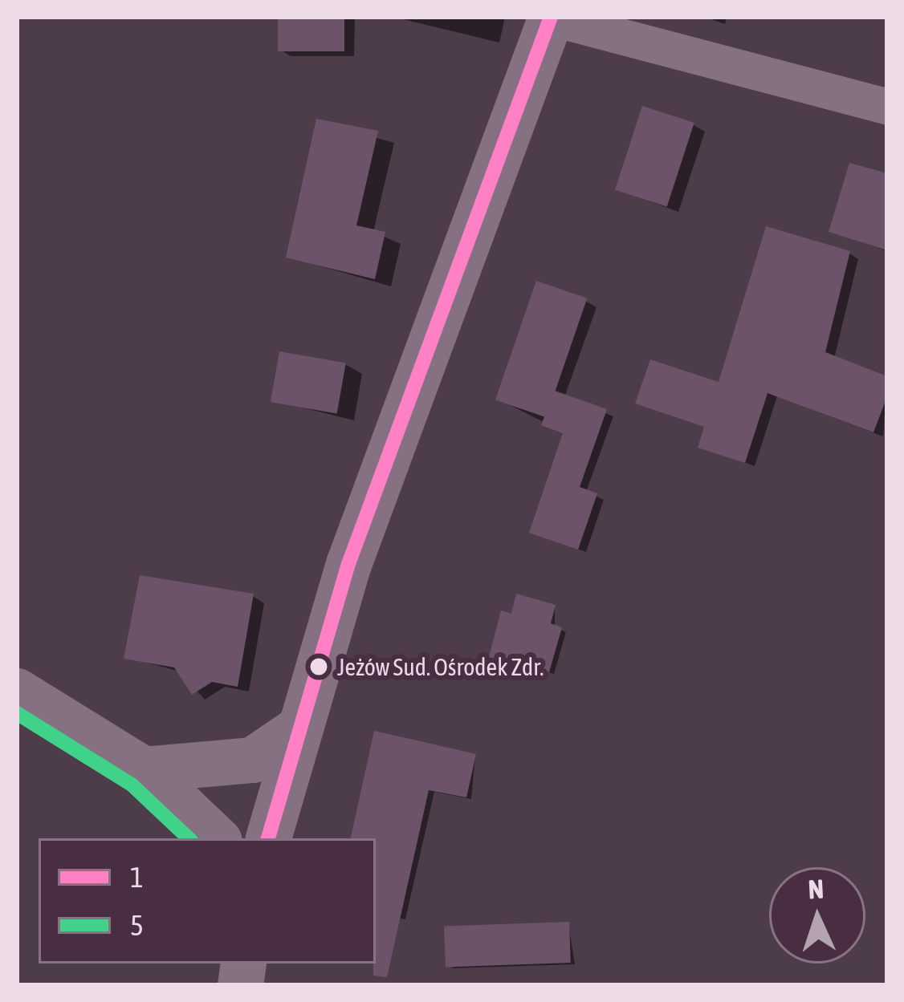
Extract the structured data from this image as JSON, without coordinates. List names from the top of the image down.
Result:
{
  "places": ["Jeżów Sud. Ośrodek Zdr."],
  "lines": ["transit line 1", "transit line 5"],
  "legend": ["1", "5"],
  "north": "top"
}
